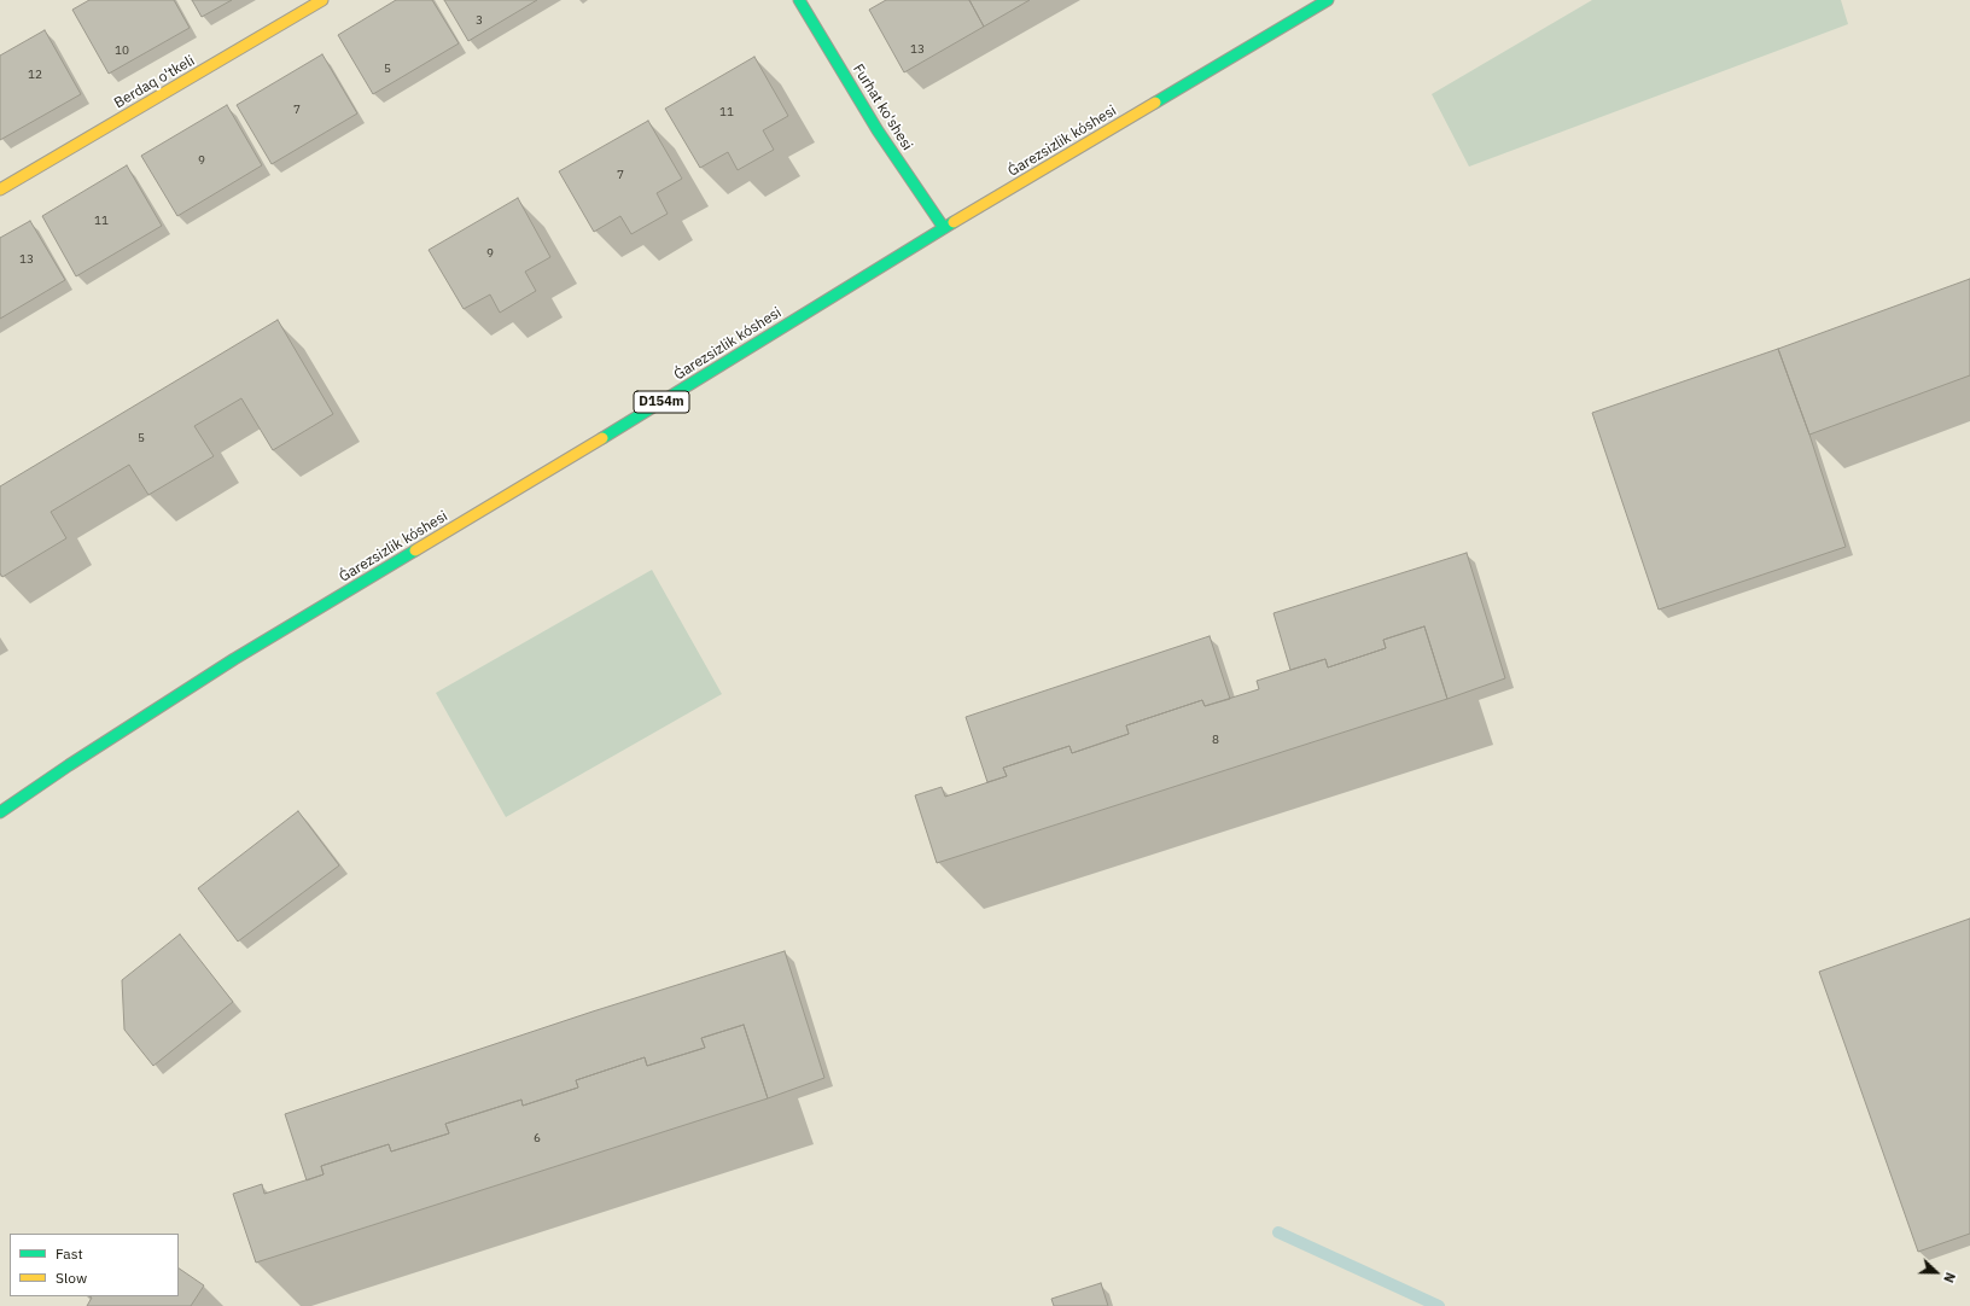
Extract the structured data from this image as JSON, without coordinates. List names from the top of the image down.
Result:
{
  "streets": {
    "main road": [
      "Berdaq o'tkeli",
      "Furhat ko'shesi",
      "Ǵarezsizlik kóshesi",
      "D154m"
    ]
  },
  "crossings": [
    ["Furhat ko'shesi", "Ǵarezsizlik kóshesi"]
  ],
  "house_numbers": [
    "3",
    "13",
    "10",
    "5",
    "12",
    "7",
    "11",
    "9",
    "7",
    "11",
    "9",
    "13",
    "5",
    "8",
    "6"
  ],
  "legend": ["Fast", "Slow"],
  "north": "right"
}
